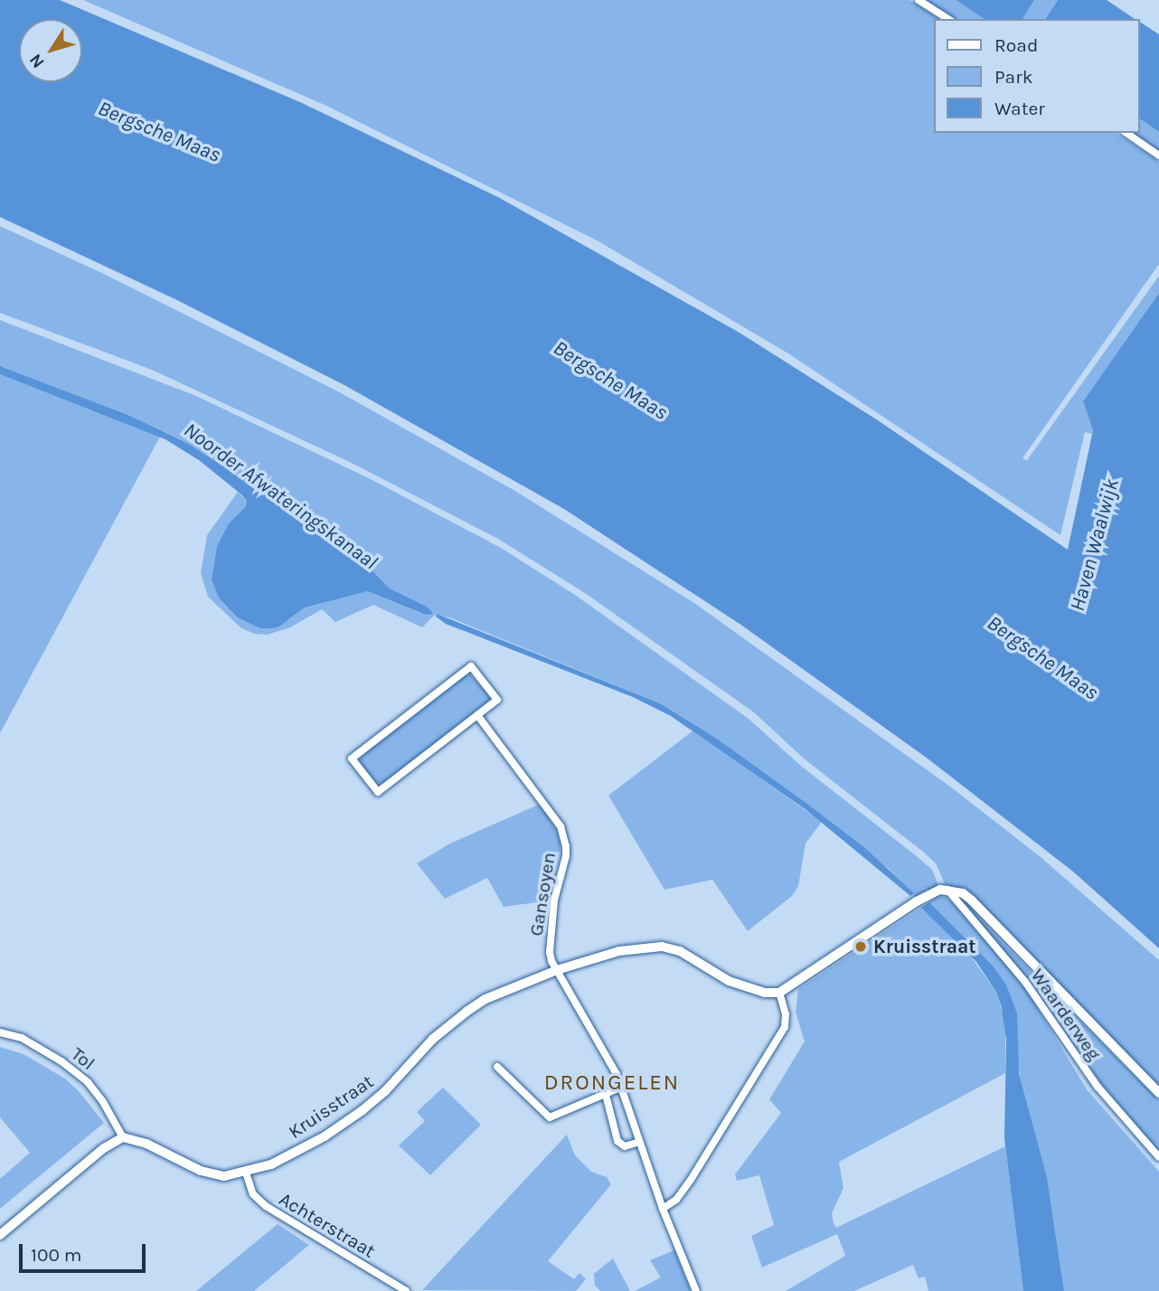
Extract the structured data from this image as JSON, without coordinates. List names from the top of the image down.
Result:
{
  "streets": {
    "street": [
      "Gansoyen",
      "Waarderweg",
      "Tol",
      "Kruisstraat",
      "Achterstraat"
    ]
  },
  "crossings": [
    ["Gansoyen", "Kruisstraat"],
    ["Tol", "Kruisstraat"],
    ["Kruisstraat", "Achterstraat"]
  ],
  "districts": ["DRONGELEN"],
  "water": ["Bergsche Maas", "Noorder Afwateringskanaal", "Haven Waalwijk"],
  "places": ["Kruisstraat"],
  "legend": ["Road", "Park", "Water"],
  "scale_bar": "100 m",
  "north": "bottom left"
}
